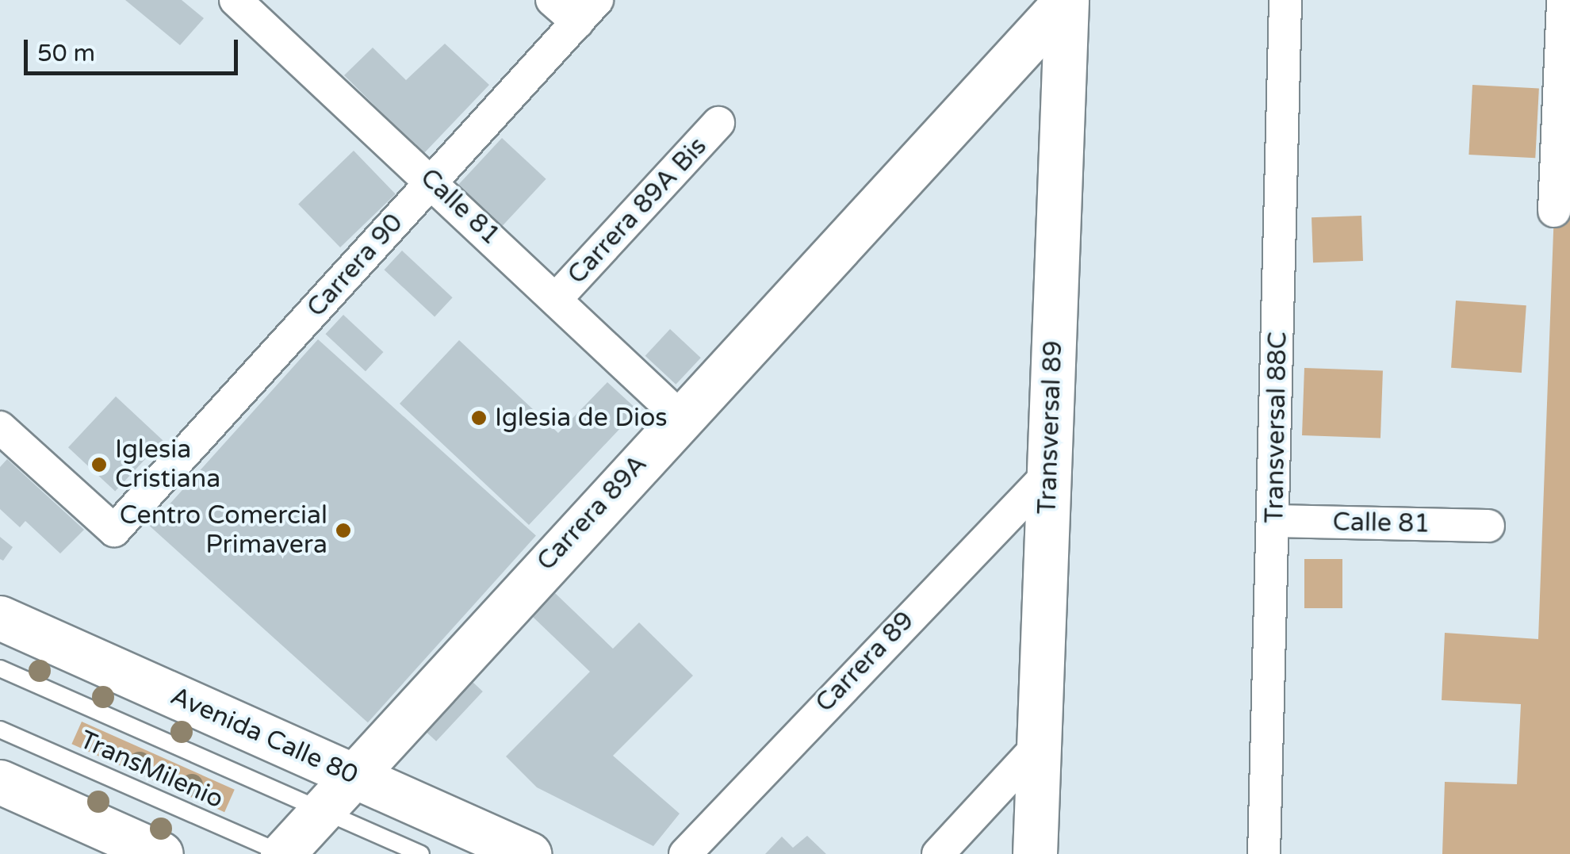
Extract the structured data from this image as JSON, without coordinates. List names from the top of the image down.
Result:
{
  "streets": {
    "main road": ["Transversal 89", "Carrera 89A", "Avenida Calle 80"],
    "street": [
      "Calle 81",
      "Carrera 89A Bis",
      "Carrera 90",
      "Transversal 88C",
      "Carrera 89"
    ],
    "lane": ["TransMilenio"]
  },
  "crossings": [
    ["Calle 81", "Carrera 89A Bis"],
    ["Calle 81", "Carrera 90"],
    ["Calle 81", "Transversal 88C"],
    ["Calle 81", "Carrera 89A"],
    ["Transversal 89", "Carrera 89A"],
    ["Transversal 89", "Carrera 89"],
    ["Carrera 89A", "Avenida Calle 80"],
    ["Carrera 89A", "TransMilenio"]
  ],
  "places": ["Iglesia de Dios", "Iglesia Cristiana", "Centro Comercial Primavera"],
  "scale_bar": "50 m"
}
